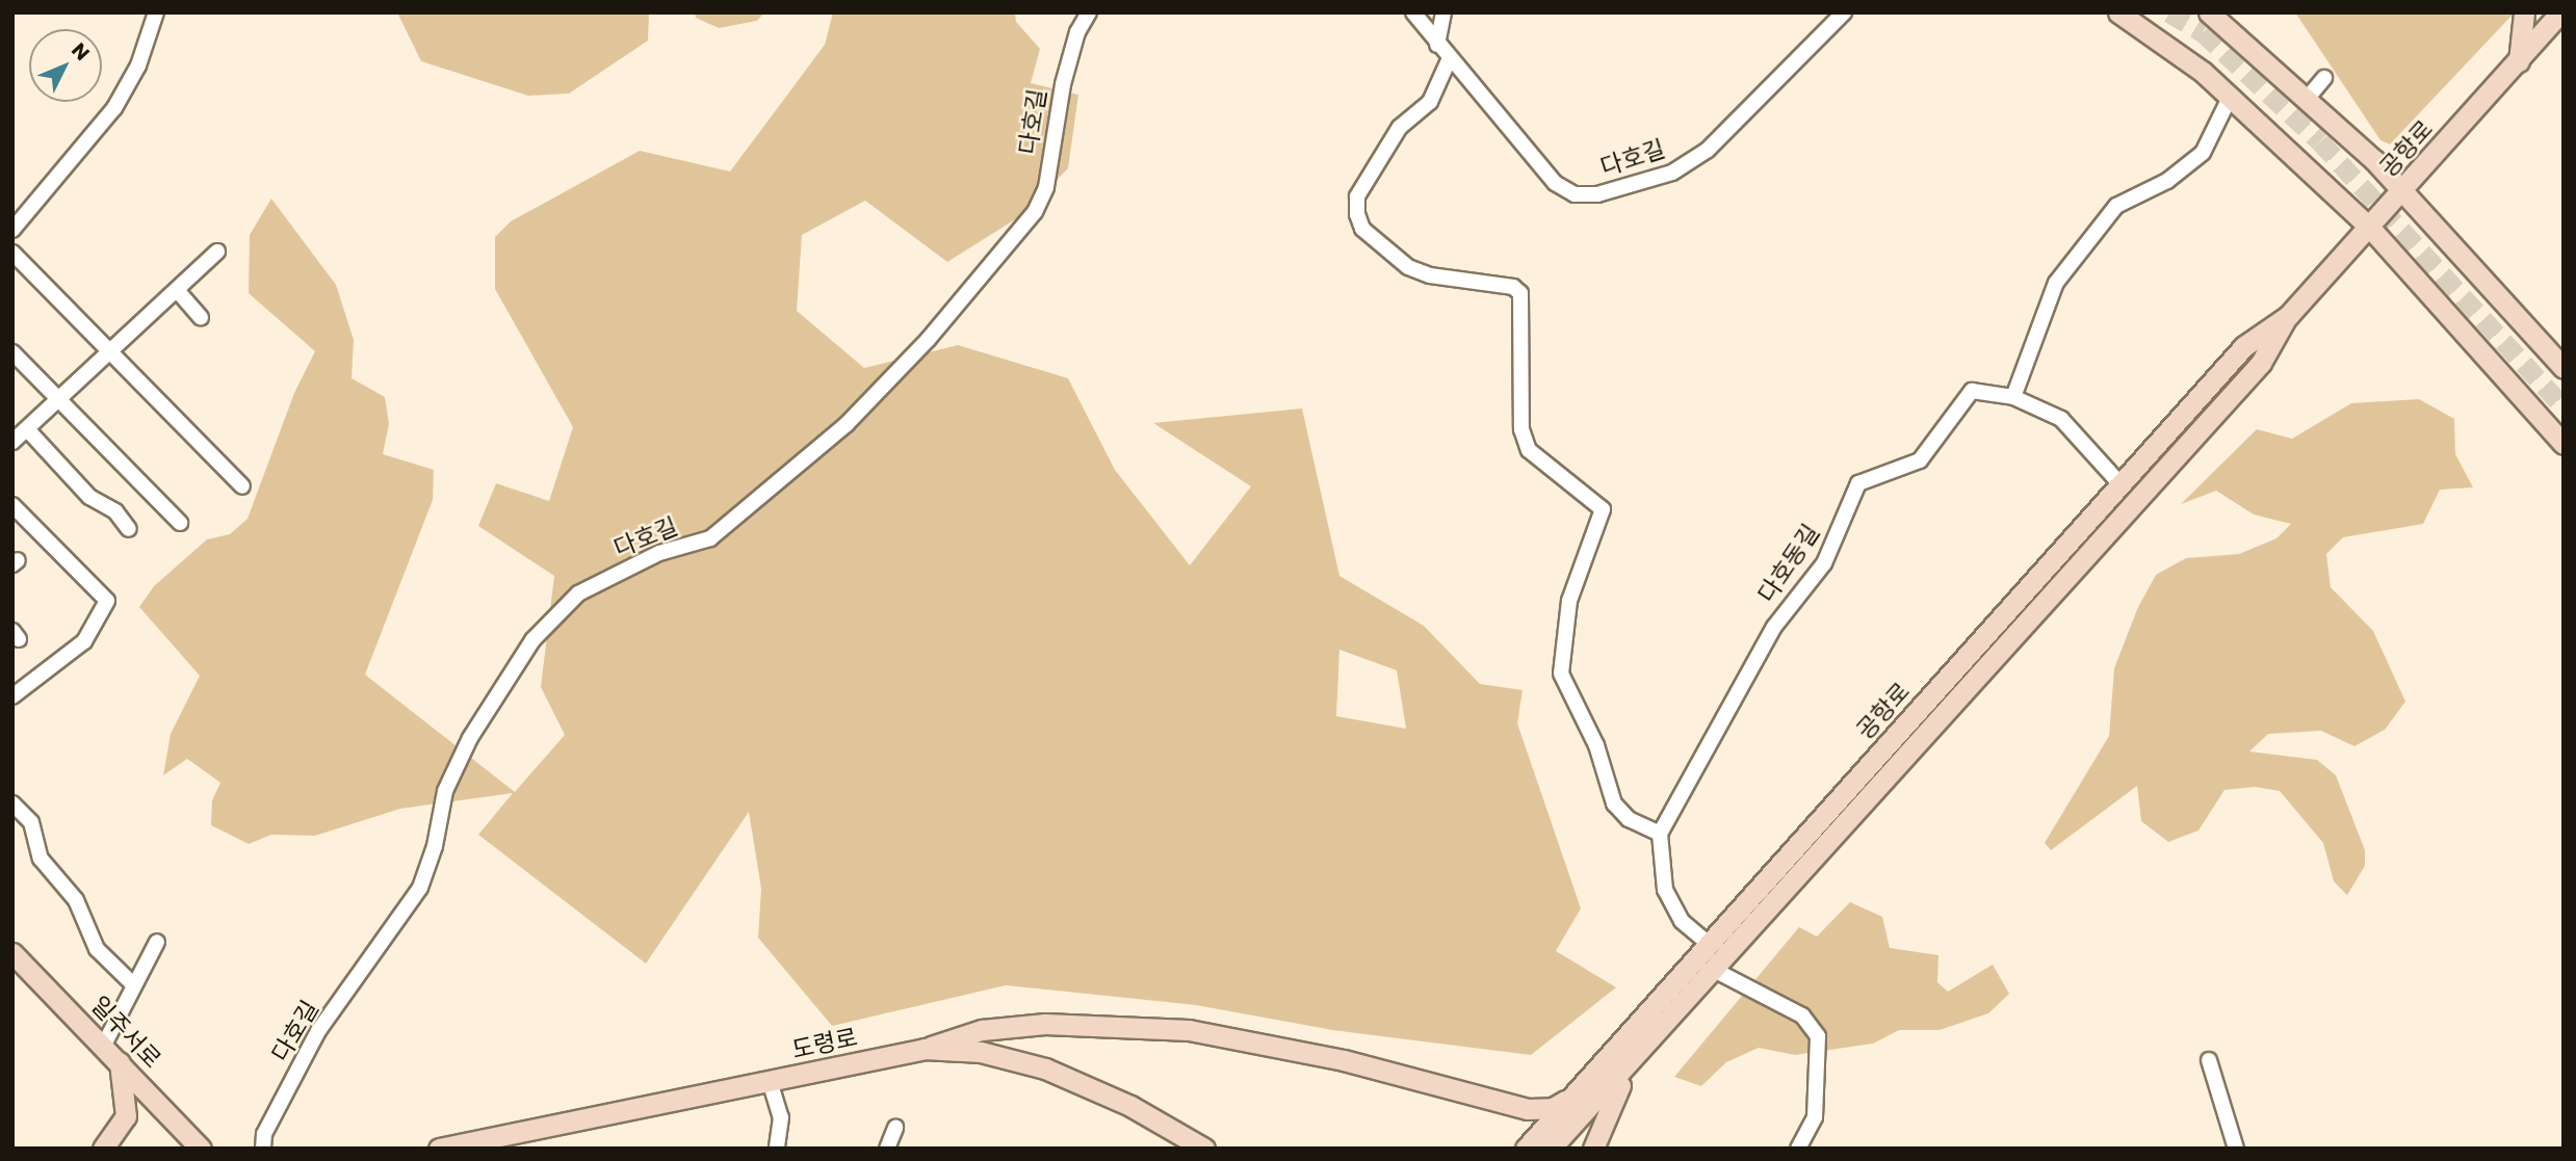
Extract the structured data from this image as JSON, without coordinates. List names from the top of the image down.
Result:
{
  "streets": {
    "street": [
      "다호길",
      "공항로",
      "다호동길",
      "일주서로",
      "도령로"
    ]
  },
  "north": "top right"
}
